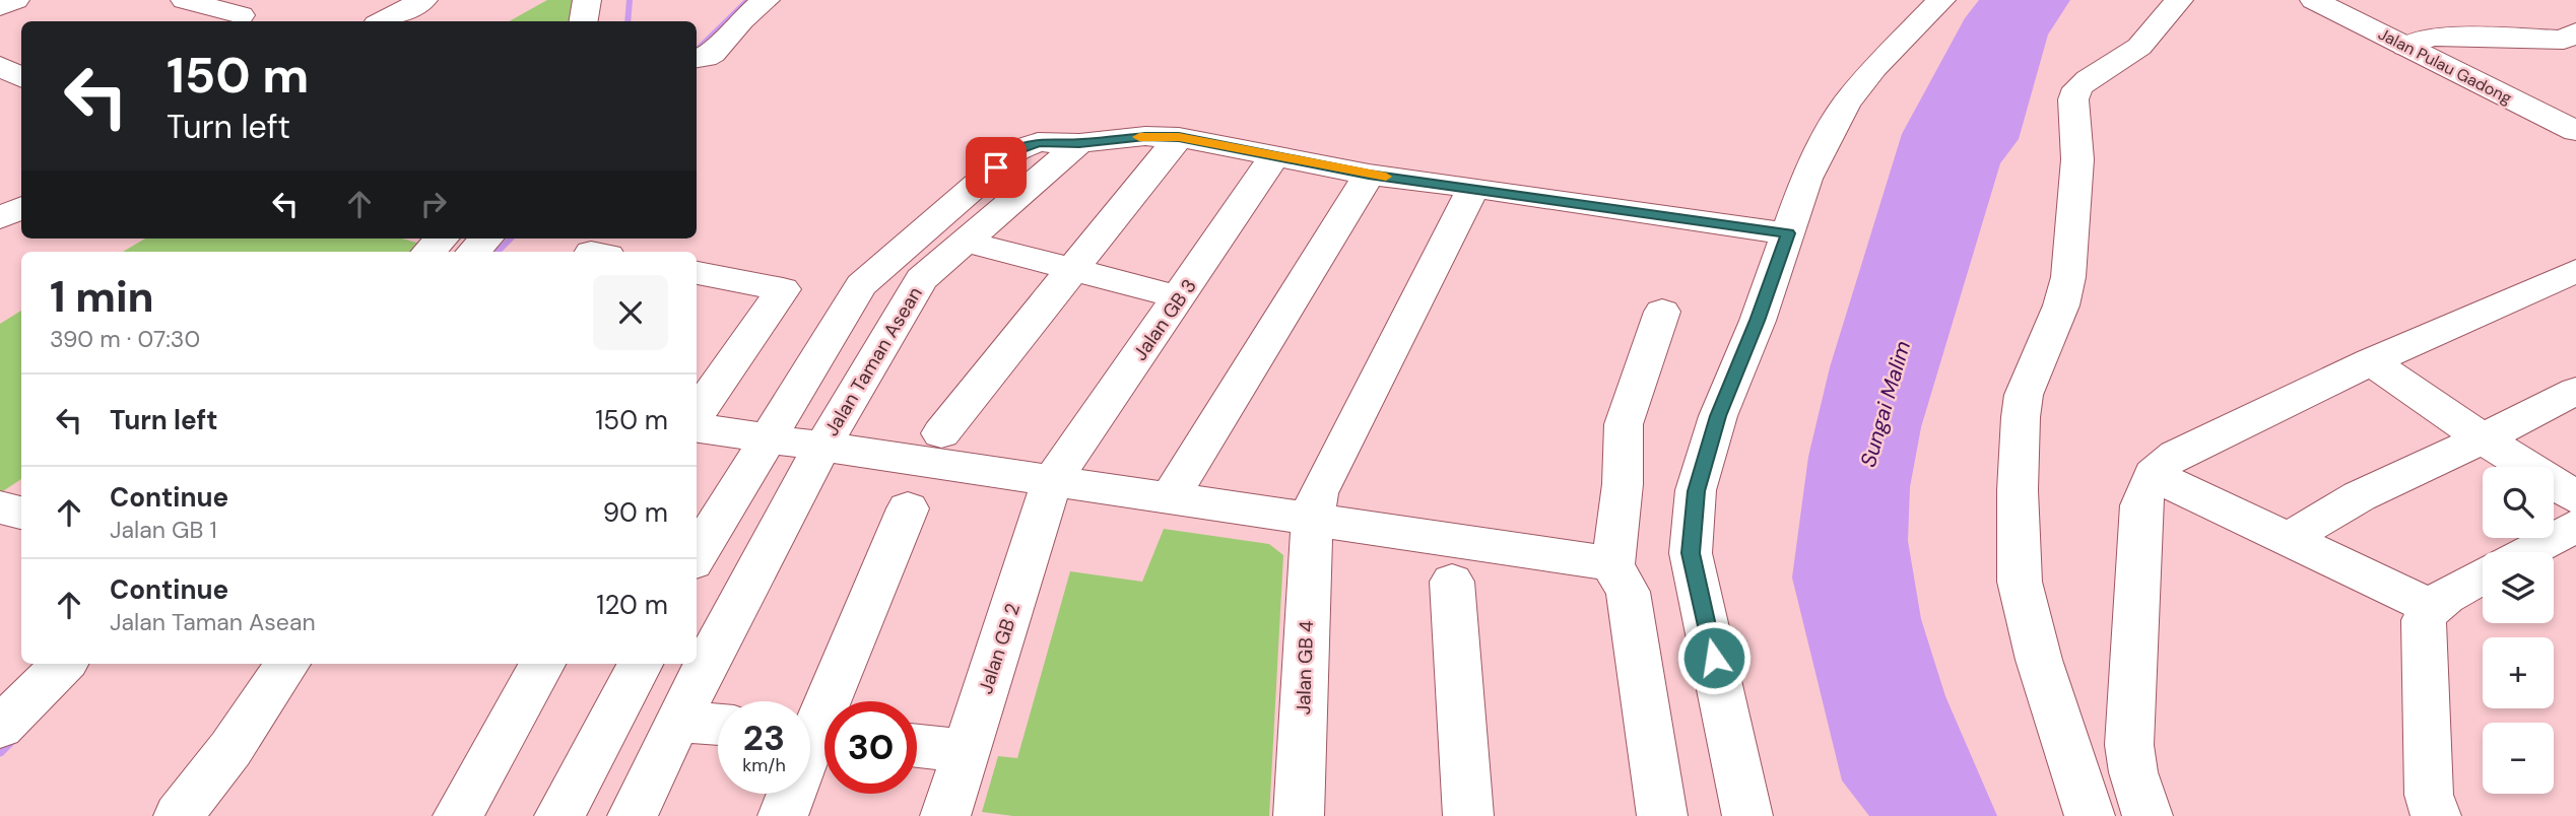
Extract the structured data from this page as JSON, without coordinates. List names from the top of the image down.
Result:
{
  "streets": {
    "street": [
      "Jalan Pulau Gadong",
      "Jalan GB 3",
      "Jalan Taman Asean",
      "Jalan GB 2",
      "Jalan GB 4"
    ]
  },
  "crossings": [
    ["Jalan GB 3", "Jalan GB 2"]
  ],
  "water": ["Sungai Malim"],
  "page": {
    "turn": ["150 m", "Turn left"],
    "heading": ["1 min", "390 m · 07:30"],
    "list": [
      {
        "name": "Turn left",
        "value": "150 m"
      },
      {
        "name": "Continue",
        "note": "Jalan GB 1",
        "value": "90 m"
      },
      {
        "name": "Continue",
        "note": "Jalan Taman Asean",
        "value": "120 m"
      }
    ],
    "map_buttons": ["+", "−"],
    "speed": "23 km/h",
    "limit": "30"
  }
}
